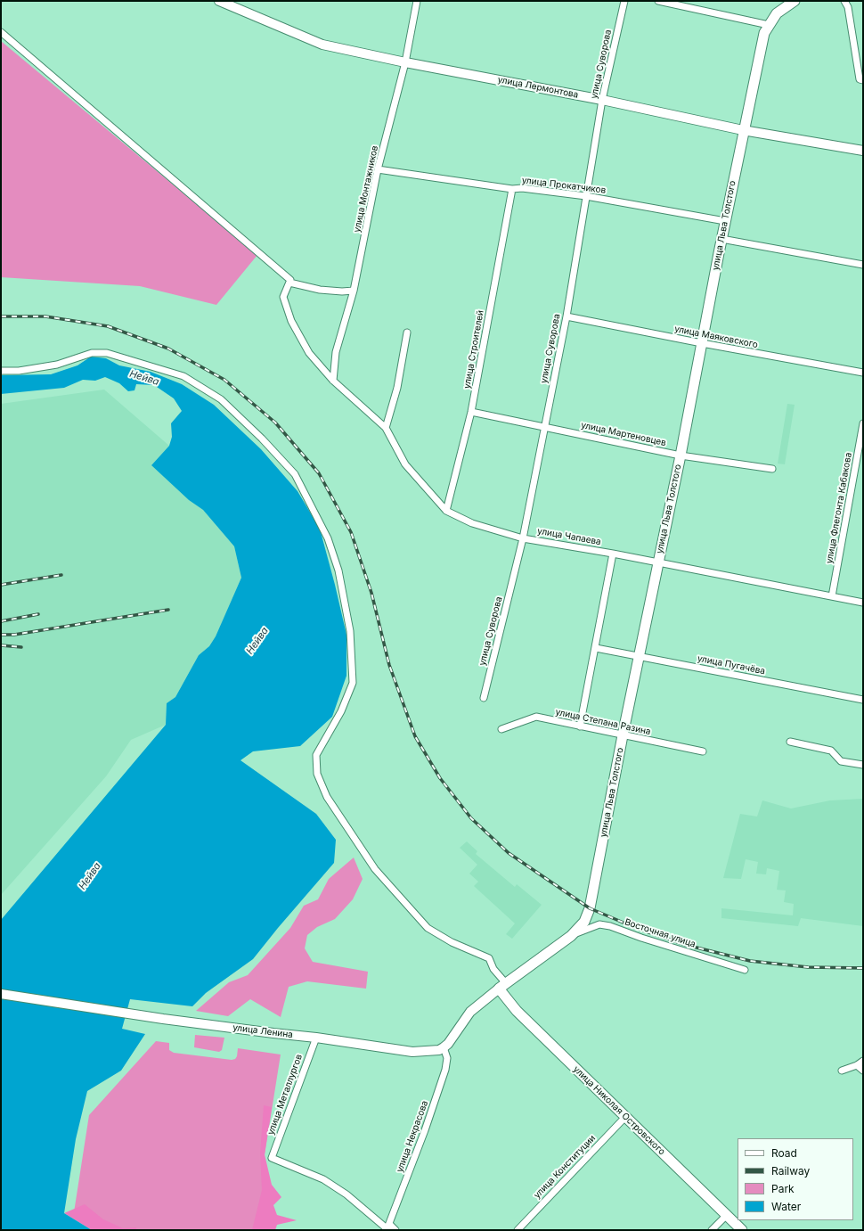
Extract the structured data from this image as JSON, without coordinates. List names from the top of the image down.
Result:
{
  "streets": {
    "main road": ["улица Льва Толстого", "улица Николая Островского"],
    "street": [
      "улица Суворова",
      "улица Лермонтова",
      "улица Прокатчиков",
      "улица Монтажников",
      "улица Маяковского",
      "улица Строителей",
      "улица Мартеновцев",
      "улица Флегонта Кабакова",
      "улица Чапаева",
      "улица Пугачёва",
      "улица Степана Разина",
      "Восточная улица",
      "улица Ленина",
      "улица Металлургов",
      "улица Некрасова",
      "улица Конституции"
    ]
  },
  "crossings": [
    ["улица Суворова", "улица Лермонтова"],
    ["улица Суворова", "улица Прокатчиков"],
    ["улица Суворова", "улица Маяковского"],
    ["улица Суворова", "улица Мартеновцев"],
    ["улица Суворова", "улица Чапаева"],
    ["улица Лермонтова", "улица Монтажников"],
    ["улица Лермонтова", "улица Льва Толстого"],
    ["улица Прокатчиков", "улица Монтажников"],
    ["улица Прокатчиков", "улица Льва Толстого"],
    ["улица Прокатчиков", "улица Строителей"],
    ["улица Монтажников", "улица Чапаева"],
    ["улица Льва Толстого", "улица Маяковского"],
    ["улица Льва Толстого", "улица Мартеновцев"],
    ["улица Льва Толстого", "улица Чапаева"],
    ["улица Льва Толстого", "улица Пугачёва"],
    ["улица Льва Толстого", "улица Степана Разина"],
    ["улица Льва Толстого", "Восточная улица"],
    ["улица Льва Толстого", "улица Николая Островского"],
    ["улица Строителей", "улица Мартеновцев"],
    ["улица Строителей", "улица Чапаева"],
    ["улица Флегонта Кабакова", "улица Чапаева"],
    ["улица Ленина", "улица Металлургов"],
    ["улица Ленина", "улица Некрасова"],
    ["улица Металлургов", "улица Некрасова"],
    ["улица Николая Островского", "улица Конституции"]
  ],
  "water": ["Нейва"],
  "legend": [
    "Road",
    "Railway",
    "Park",
    "Water"
  ]
}
